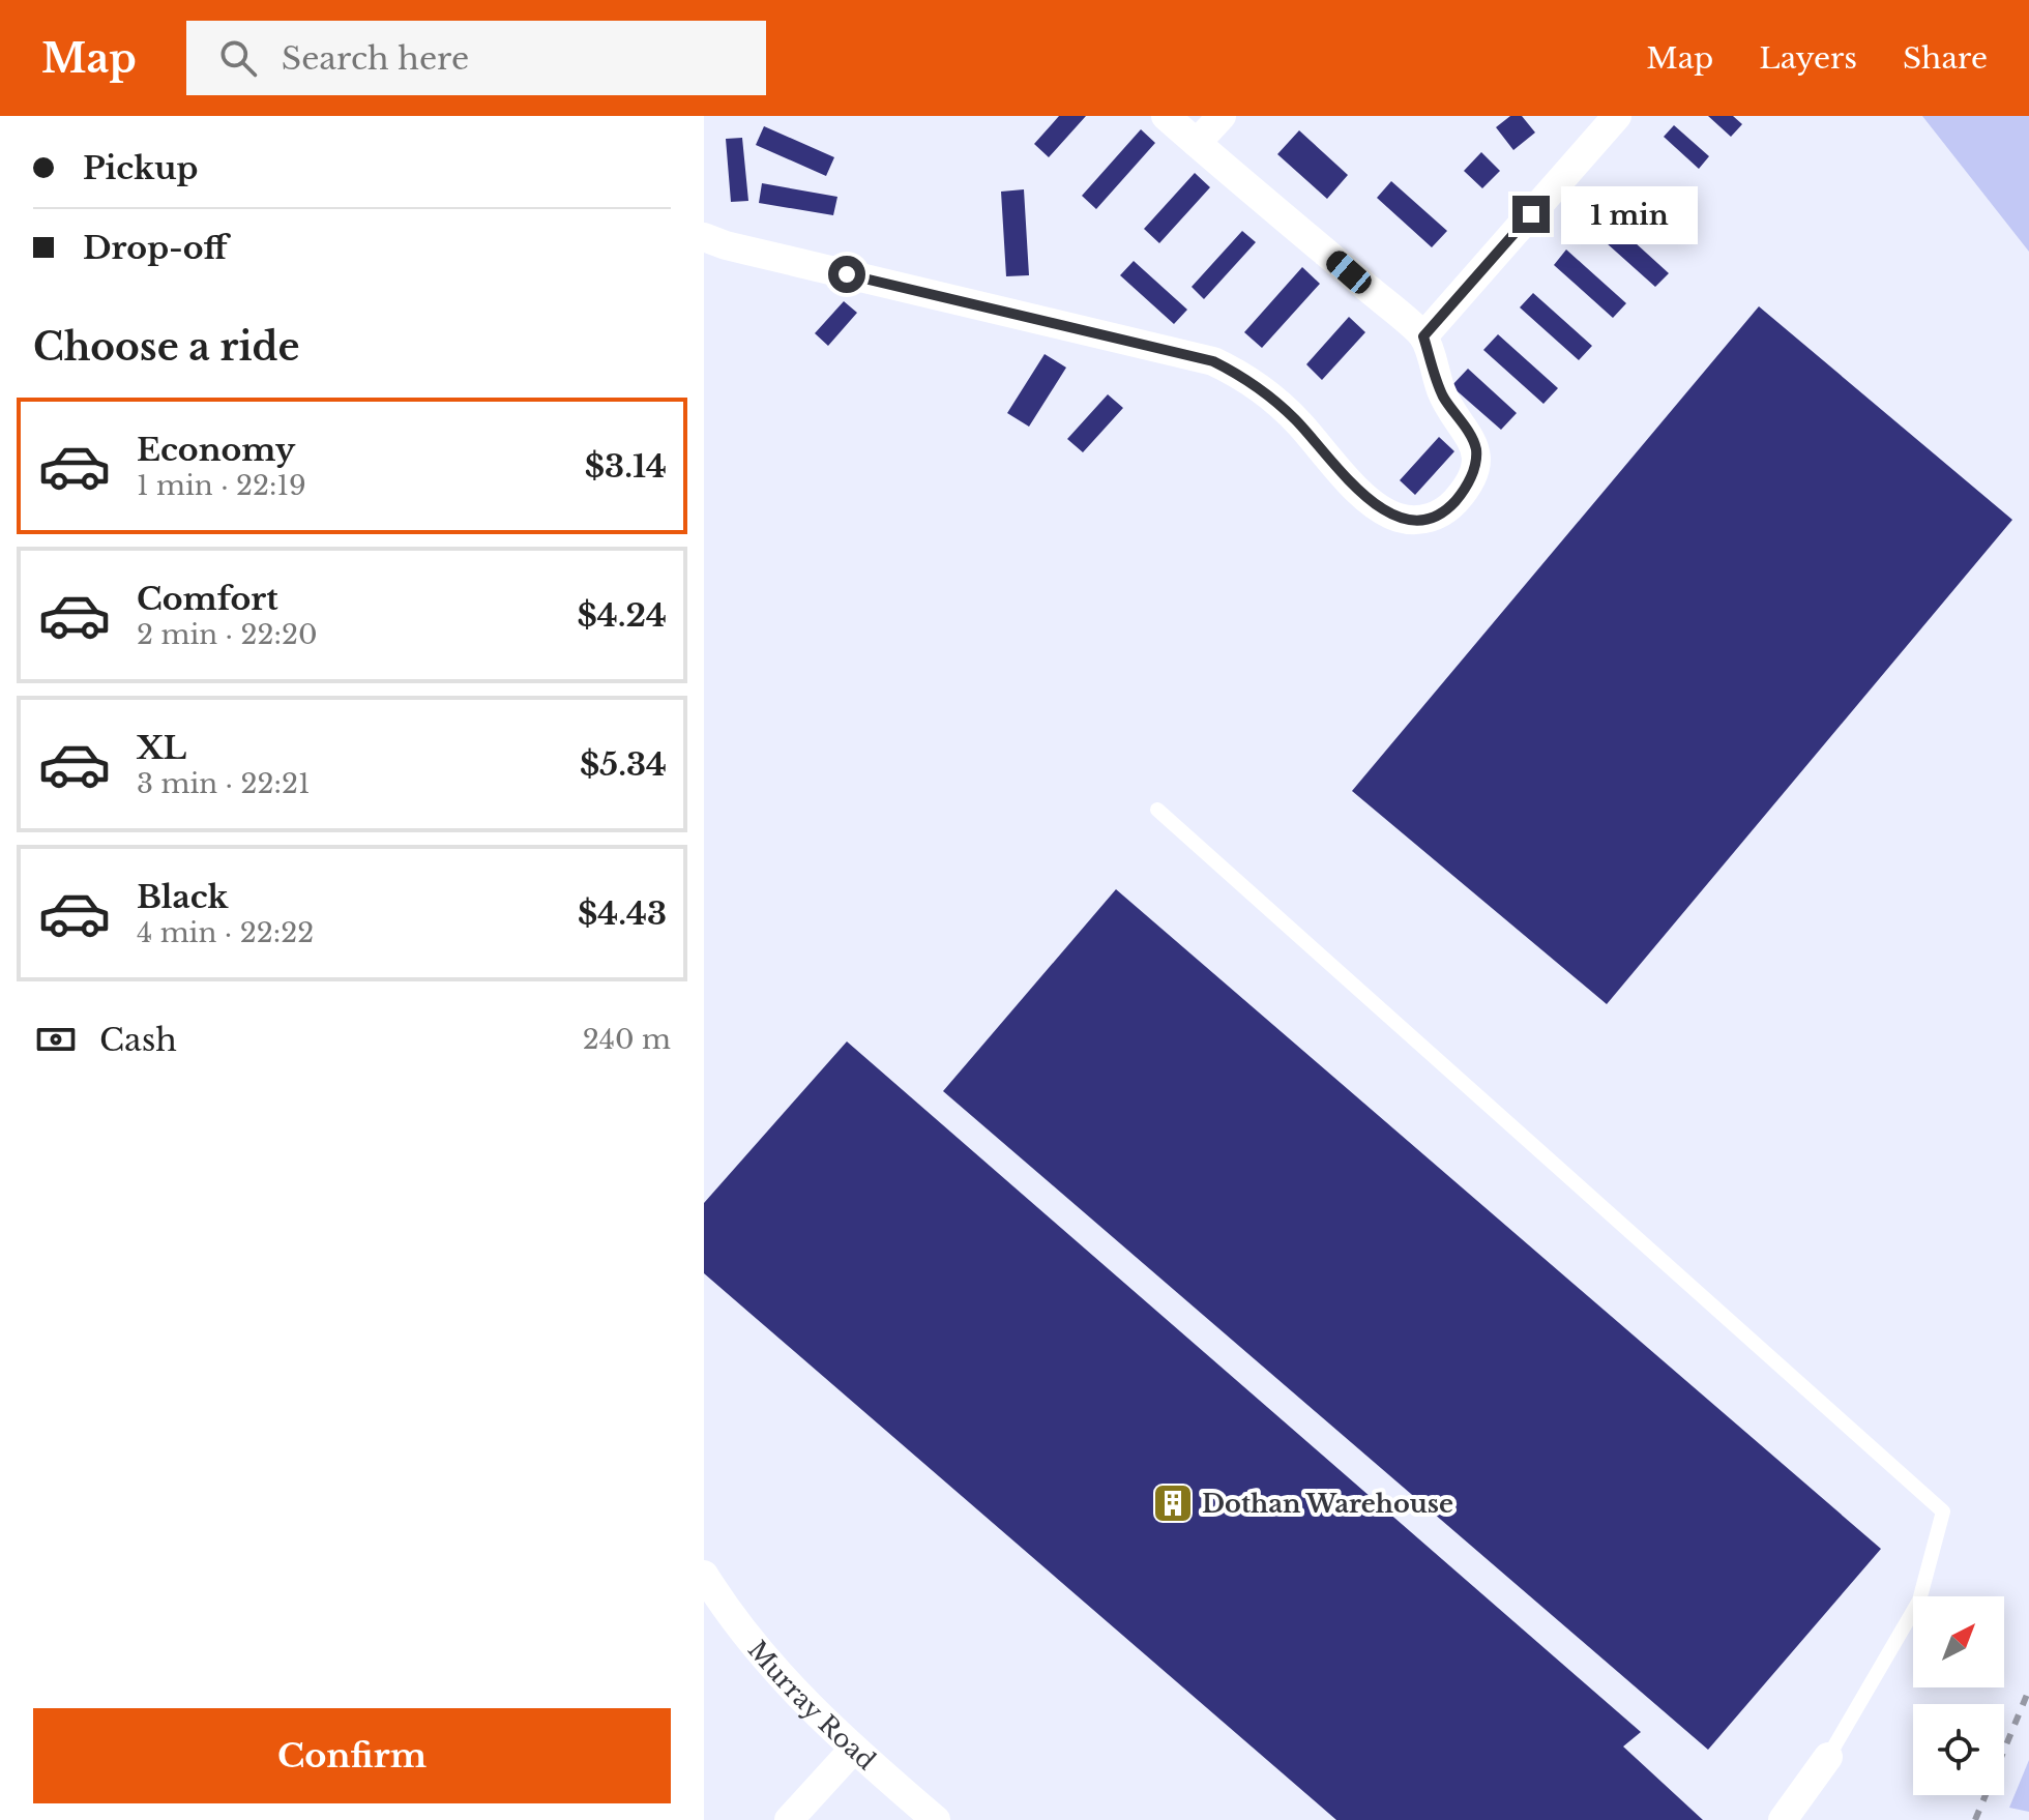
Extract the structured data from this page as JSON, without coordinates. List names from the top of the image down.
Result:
{
  "streets": {
    "street": ["Murray Road"]
  },
  "places": {
    "building": ["Dothan Warehouse"]
  },
  "north": "top right",
  "page": {
    "header": "Map",
    "search": "Search here",
    "nav": ["Map", "Layers", "Share"],
    "banner": ["Pickup", "Drop-off"],
    "bubble": "1 min",
    "heading": "Choose a ride",
    "list": [
      {
        "name": "Economy",
        "note": "1 min · 22:19",
        "value": "$3.14"
      },
      {
        "name": "Comfort",
        "note": "2 min · 22:20",
        "value": "$4.24"
      },
      {
        "name": "XL",
        "note": "3 min · 22:21",
        "value": "$5.34"
      },
      {
        "name": "Black",
        "note": "4 min · 22:22",
        "value": "$4.43"
      }
    ],
    "pay": ["Cash", "240 m"],
    "buttons": "Confirm"
  }
}
